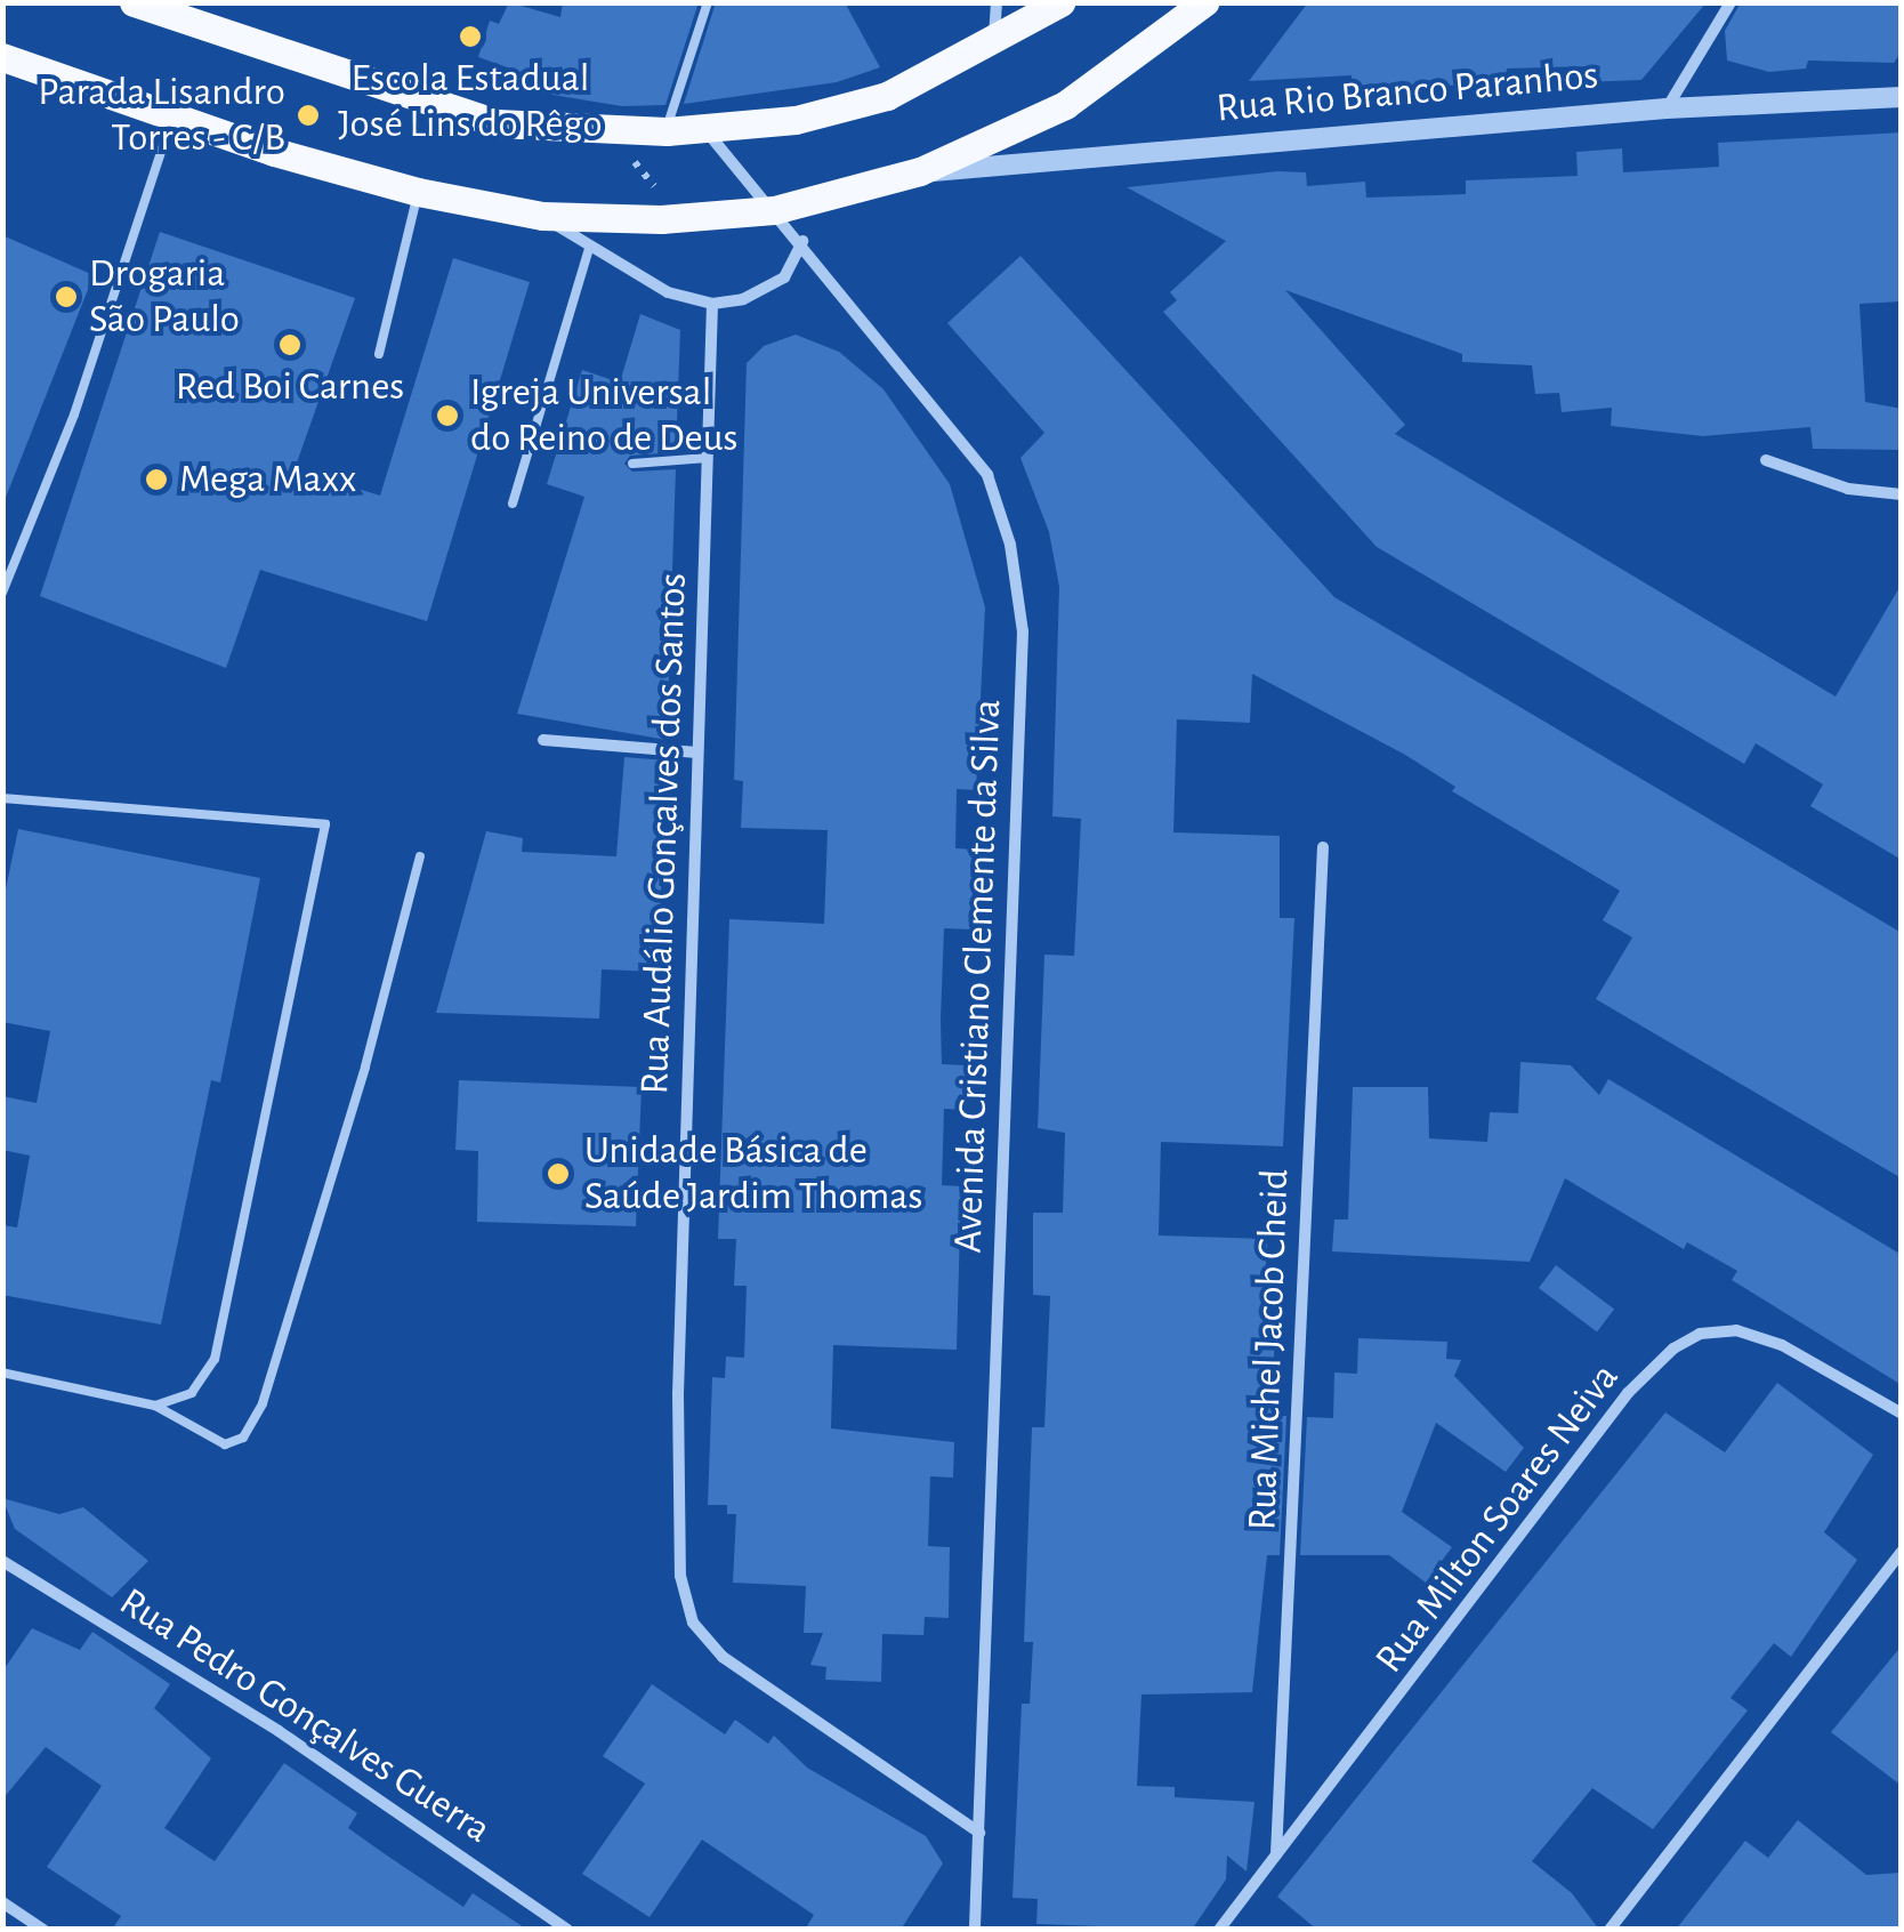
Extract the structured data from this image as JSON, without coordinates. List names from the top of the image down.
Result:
{
  "streets": {
    "street": [
      "Rua Rio Branco Paranhos",
      "Rua Audálio Gonçalves dos Santos",
      "Avenida Cristiano Clemente da Silva",
      "Rua Michel Jacob Cheid",
      "Rua Milton Soares Neiva",
      "Rua Pedro Gonçalves Guerra"
    ]
  },
  "crossings": [
    ["Rua Audálio Gonçalves dos Santos", "Avenida Cristiano Clemente da Silva"],
    ["Rua Michel Jacob Cheid", "Rua Milton Soares Neiva"]
  ],
  "places": [
    "Escola Estadual José Lins do Rêgo",
    "Parada Lisandro Torres - C/B",
    "Drogaria São Paulo",
    "Red Boi Carnes",
    "Igreja Universal do Reino de Deus",
    "Mega Maxx",
    "Unidade Básica de Saúde Jardim Thomas"
  ]
}
